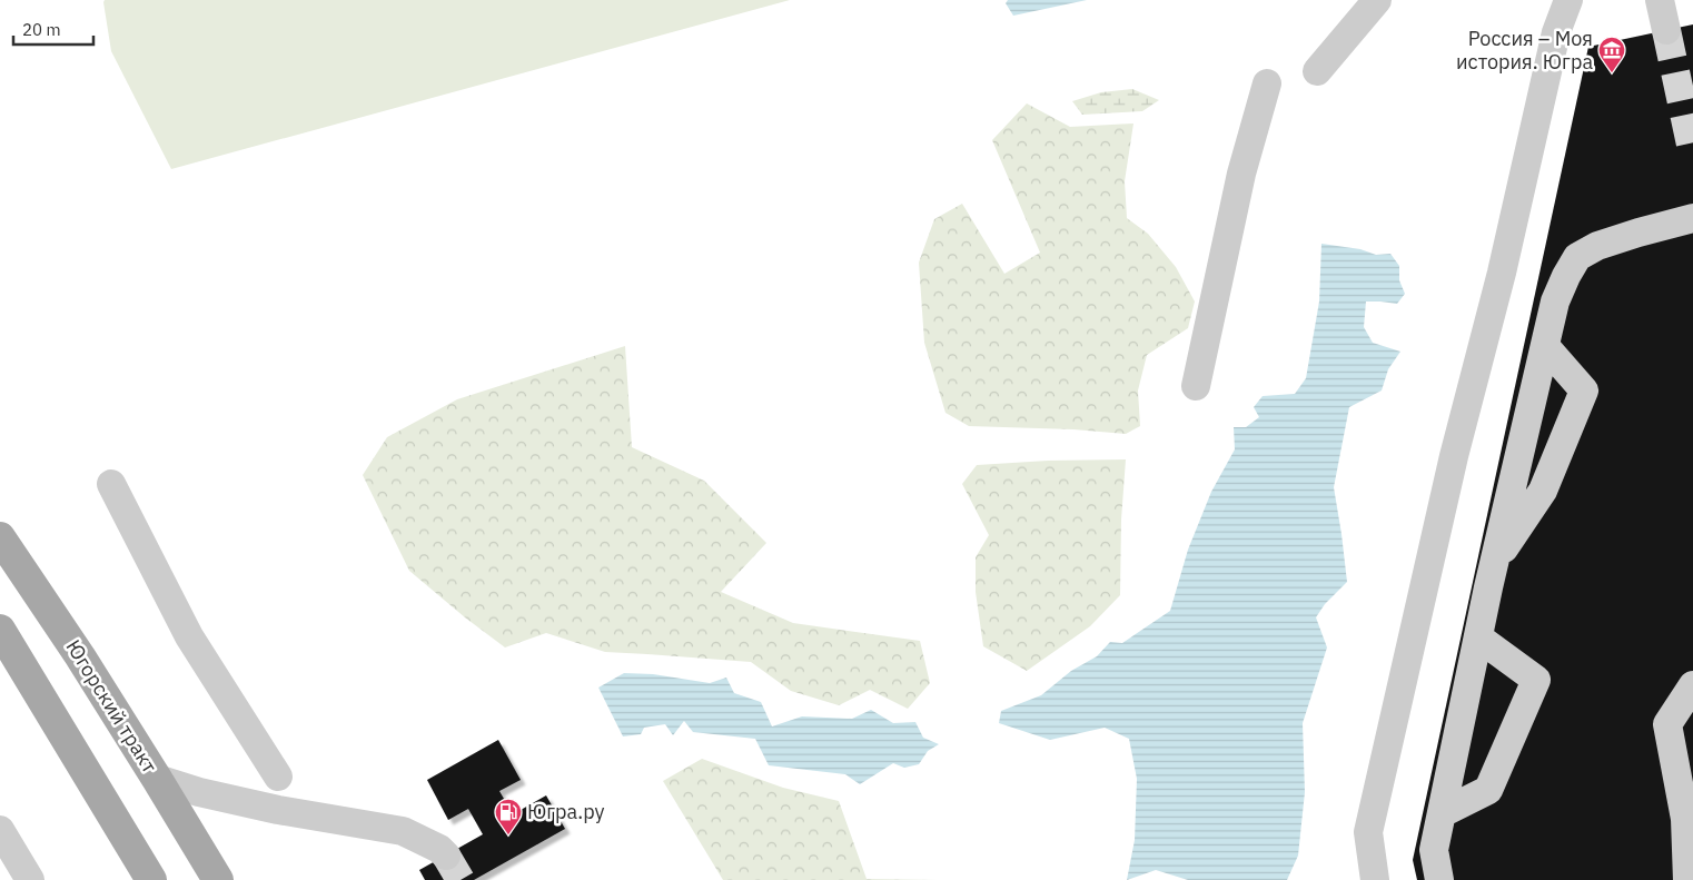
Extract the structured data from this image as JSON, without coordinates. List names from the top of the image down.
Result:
{
  "streets": {
    "main road": ["Югорский тракт"]
  },
  "places": {
    "museum": ["Россия – Моя история. Югра"],
    "fuel station": ["Югра.ру"]
  },
  "scale_bar": "20 m"
}
